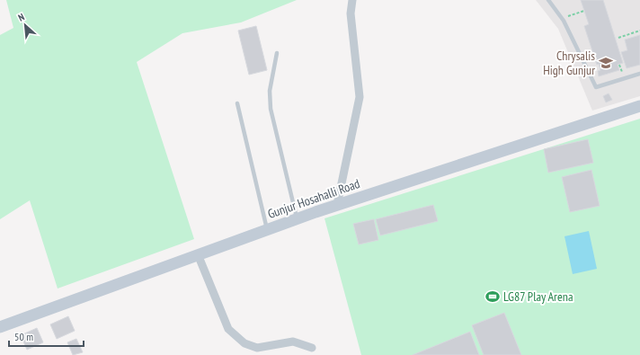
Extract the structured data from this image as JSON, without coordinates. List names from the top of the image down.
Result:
{
  "streets": {
    "street": ["Gunjur Hosahalli Road"]
  },
  "places": {
    "school or university": ["Chrysalis High Gunjur"],
    "sports": ["LG87 Play Arena"]
  },
  "scale_bar": "50 m",
  "north": "top left"
}
